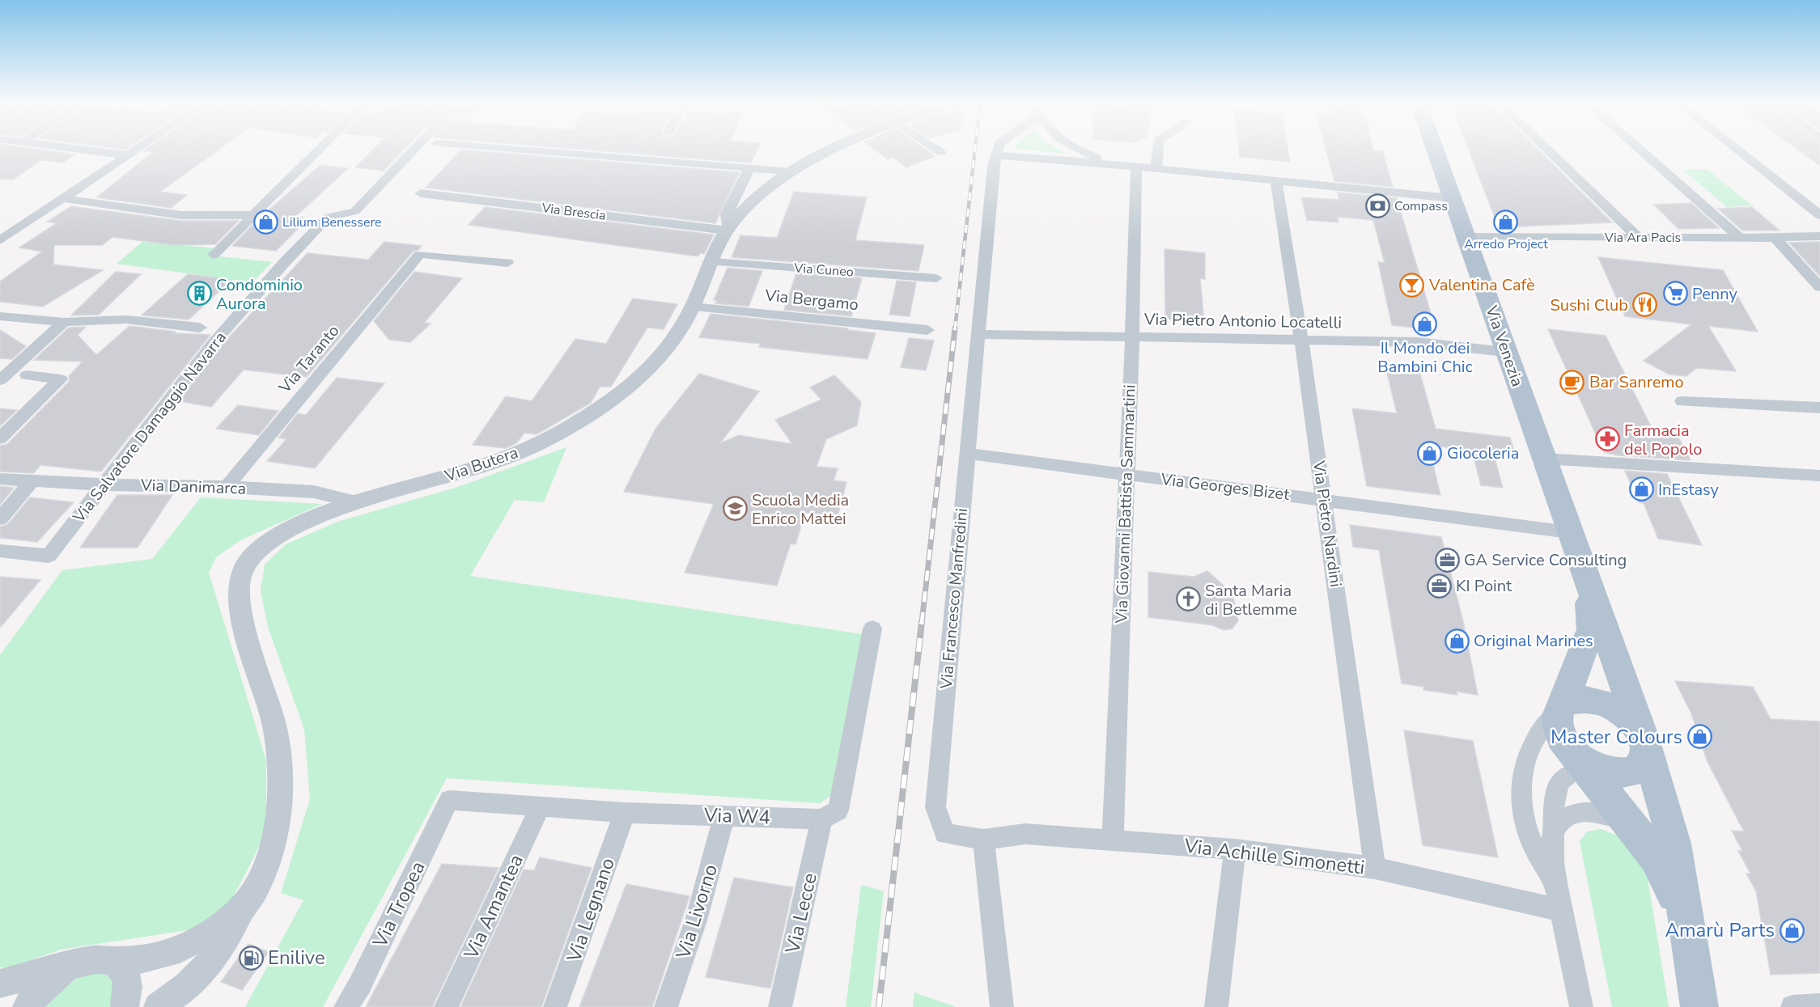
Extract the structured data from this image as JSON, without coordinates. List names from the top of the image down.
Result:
{
  "streets": {
    "main road": ["Via Venezia"],
    "street": [
      "Via Brescia",
      "Via Ara Pacis",
      "Via Cuneo",
      "Via Bergamo",
      "Via Pietro Antonio Locatelli",
      "Via Taranto",
      "Via Salvatore Damaggio Navarra",
      "Via Butera",
      "Via Danimarca",
      "Via Georges Bizet",
      "Via Giovanni Battista Sammartini",
      "Via Pietro Nardini",
      "Via Francesco Manfredini",
      "Via W4",
      "Via Achille Simonetti",
      "Via Tropea",
      "Via Amantea",
      "Via Legnano",
      "Via Livorno",
      "Via Lecce"
    ]
  },
  "crossings": [
    ["Via Brescia", "Via Butera"],
    ["Via Ara Pacis", "Via Venezia"],
    ["Via Cuneo", "Via Butera"],
    ["Via Bergamo", "Via Butera"],
    ["Via Pietro Antonio Locatelli", "Via Venezia"],
    ["Via Pietro Antonio Locatelli", "Via Giovanni Battista Sammartini"],
    ["Via Pietro Antonio Locatelli", "Via Pietro Nardini"],
    ["Via Pietro Antonio Locatelli", "Via Francesco Manfredini"],
    ["Via Venezia", "Via Georges Bizet"],
    ["Via Taranto", "Via Danimarca"],
    ["Via Salvatore Damaggio Navarra", "Via Danimarca"],
    ["Via Butera", "Via Danimarca"],
    ["Via Georges Bizet", "Via Giovanni Battista Sammartini"],
    ["Via Georges Bizet", "Via Pietro Nardini"],
    ["Via Georges Bizet", "Via Francesco Manfredini"],
    ["Via Giovanni Battista Sammartini", "Via Achille Simonetti"],
    ["Via Pietro Nardini", "Via Achille Simonetti"],
    ["Via Francesco Manfredini", "Via Achille Simonetti"],
    ["Via W4", "Via Tropea"],
    ["Via W4", "Via Amantea"],
    ["Via W4", "Via Legnano"],
    ["Via W4", "Via Livorno"],
    ["Via W4", "Via Lecce"]
  ],
  "places": {
    "bank": ["Compass"],
    "shop": [
      "Arredo Project",
      "Lilium Benessere",
      "Il Mondo dei Bambini Chic",
      "Giocoleria",
      "InEstasy",
      "Original Marines",
      "Master Colours",
      "Amarù Parts"
    ],
    "bar": ["Valentina Cafè"],
    "building": ["Condominio Aurora"],
    "supermarket": ["Penny"],
    "restaurant": ["Sushi Club"],
    "cafe": ["Bar Sanremo"],
    "pharmacy": ["Farmacia del Popolo"],
    "school or university": ["Scuola Media Enrico Mattei"],
    "office": ["GA Service Consulting", "KI Point"],
    "church": ["Santa Maria di Betlemme"],
    "fuel station": ["Enilive"]
  }
}
